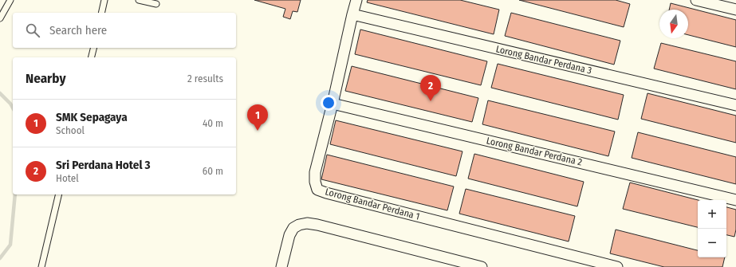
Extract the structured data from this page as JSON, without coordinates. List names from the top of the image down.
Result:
{
  "streets": {
    "street": ["Lorong Bandar Perdana 3", "Lorong Bandar Perdana 2", "Lorong Bandar Perdana 1"]
  },
  "crossings": [
    ["Lorong Bandar Perdana 3", "Lorong Bandar Perdana 1"],
    ["Lorong Bandar Perdana 2", "Lorong Bandar Perdana 1"]
  ],
  "north": "bottom",
  "page": {
    "search": "Search here",
    "heading": ["Nearby", "2 results"],
    "pins": ["2", "1"],
    "list": [
      {
        "mark": "1",
        "name": "SMK Sepagaya",
        "note": "School",
        "value": "40 m"
      },
      {
        "mark": "2",
        "name": "Sri Perdana Hotel 3",
        "note": "Hotel",
        "value": "60 m"
      }
    ],
    "map_buttons": ["+", "−"]
  }
}
